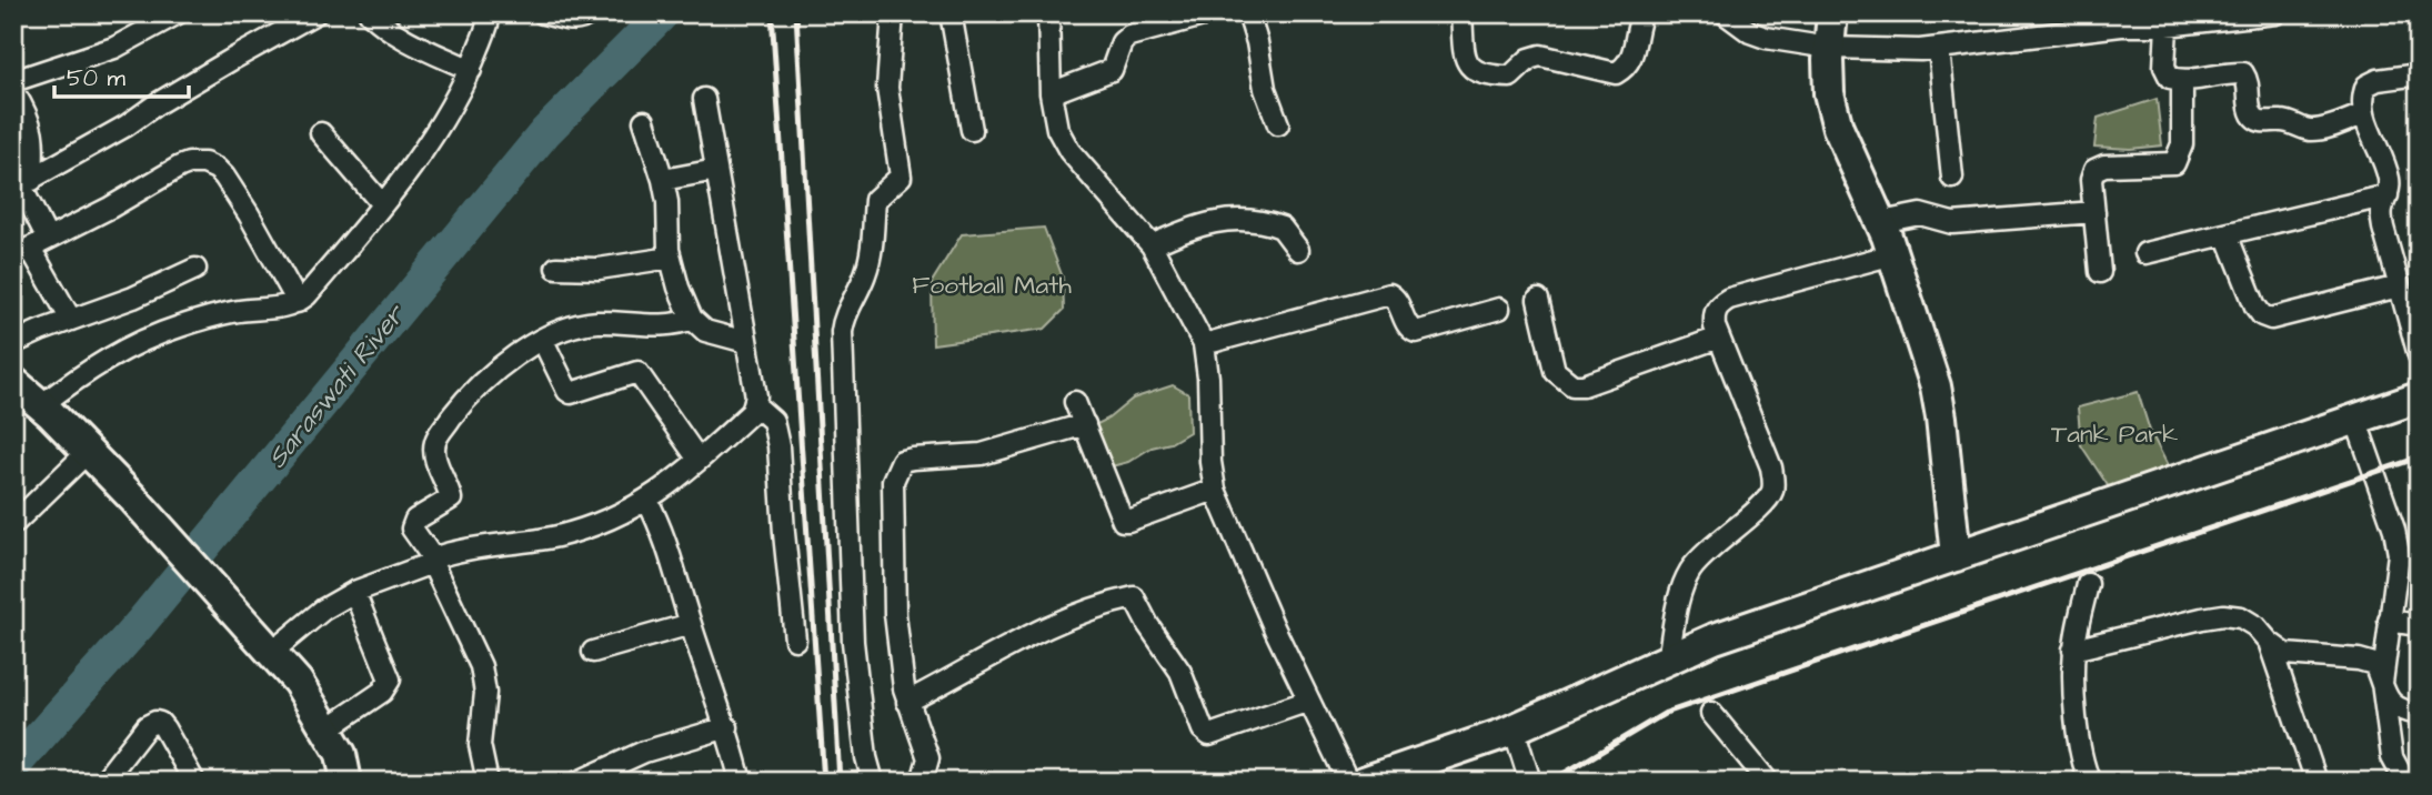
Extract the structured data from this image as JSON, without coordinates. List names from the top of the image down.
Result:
{
  "water": ["Saraswati River"],
  "parks": ["Football Math", "Tank Park"],
  "scale_bar": "50 m"
}
